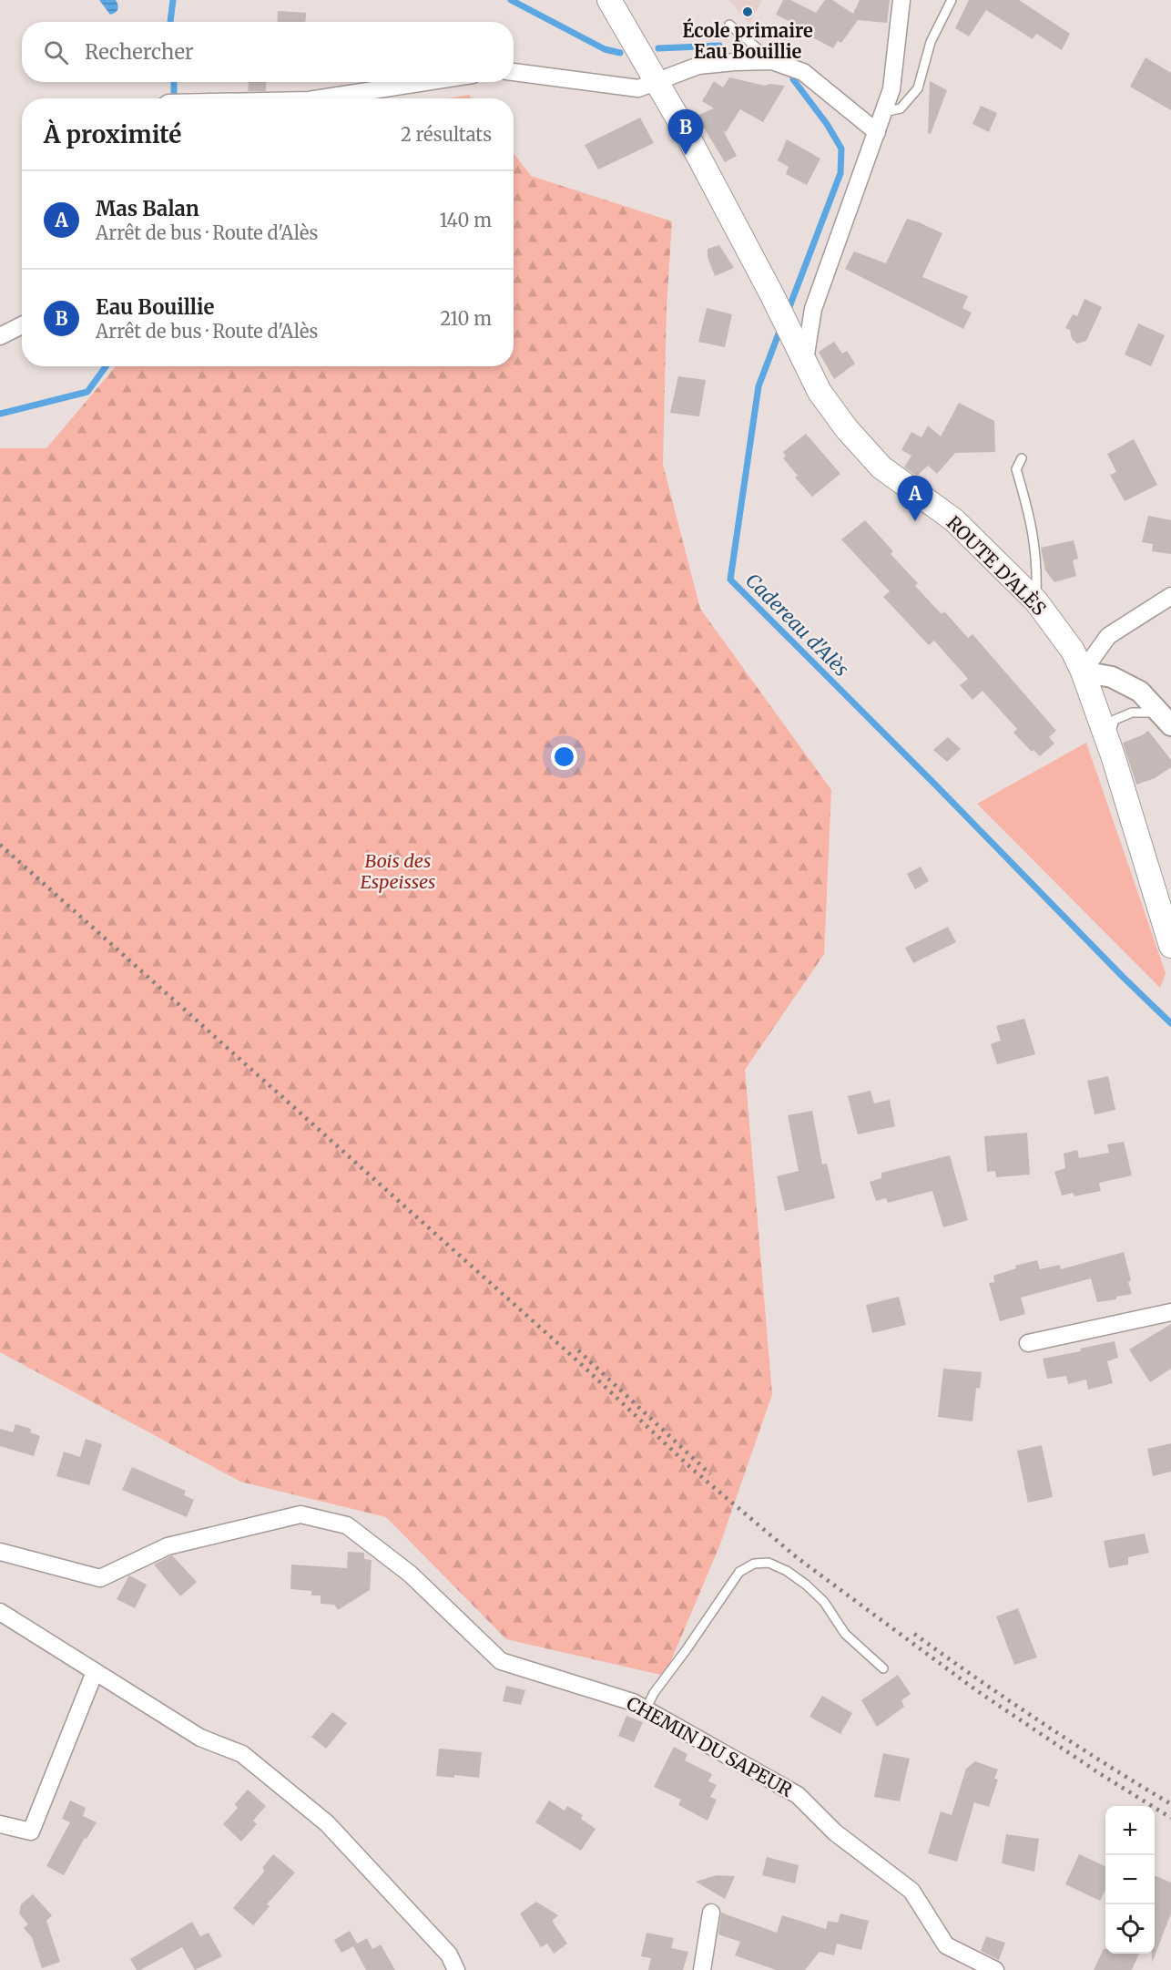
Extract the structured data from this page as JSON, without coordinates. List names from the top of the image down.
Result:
{
  "streets": {
    "main road": ["ROUTE D'ALÈS"],
    "street": ["CHEMIN DU SAPEUR"]
  },
  "water": ["Cadereau d'Alès"],
  "parks": ["Bois des Espeisses"],
  "places": ["École primaire Eau Bouillie"],
  "page": {
    "search": "Rechercher",
    "heading": ["À proximité", "2 résultats"],
    "pins": ["B", "A"],
    "list": [
      {
        "mark": "A",
        "name": "Mas Balan",
        "note": "Arrêt de bus · Route d'Alès",
        "value": "140 m"
      },
      {
        "mark": "B",
        "name": "Eau Bouillie",
        "note": "Arrêt de bus · Route d'Alès",
        "value": "210 m"
      }
    ],
    "map_buttons": ["+", "−"]
  }
}
